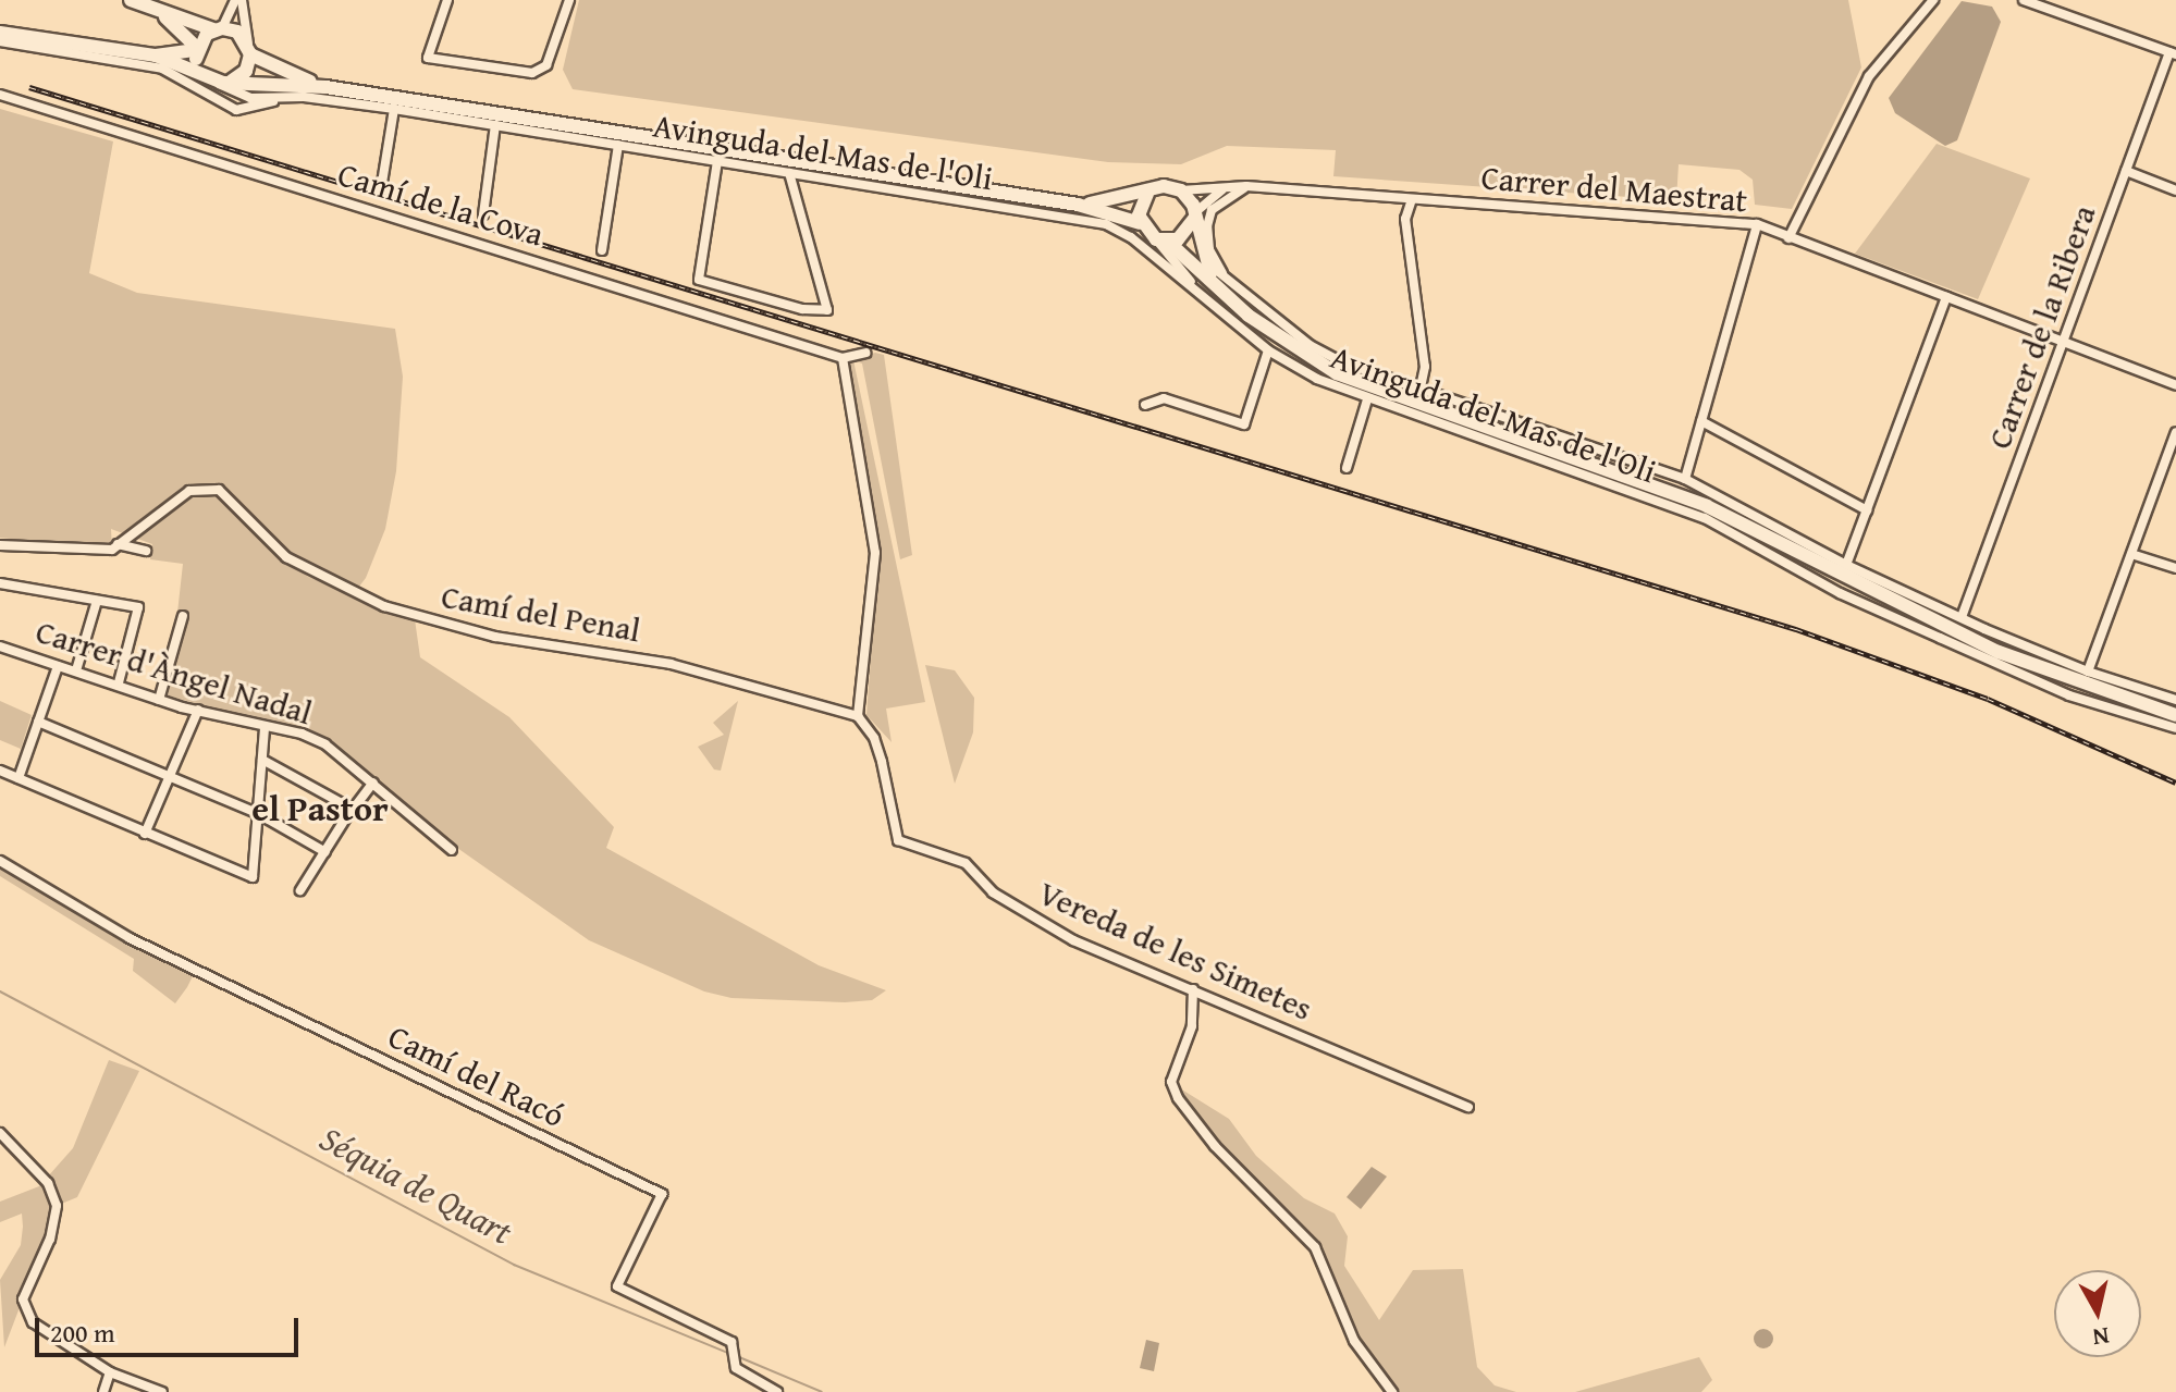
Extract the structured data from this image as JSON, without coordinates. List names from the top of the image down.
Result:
{
  "streets": {
    "street": [
      "Avinguda del Mas de l'Oli",
      "Carrer del Maestrat",
      "Camí de la Cova",
      "Carrer de la Ribera",
      "Camí del Penal",
      "Carrer d'Àngel Nadal",
      "Vereda de les Simetes",
      "Camí del Racó"
    ]
  },
  "crossings": [
    ["Avinguda del Mas de l'Oli", "Carrer de la Ribera"],
    ["Carrer del Maestrat", "Carrer de la Ribera"],
    ["Camí del Penal", "Vereda de les Simetes"]
  ],
  "districts": ["el Pastor"],
  "water": ["Séquia de Quart"],
  "scale_bar": "200 m",
  "north": "bottom"
}
